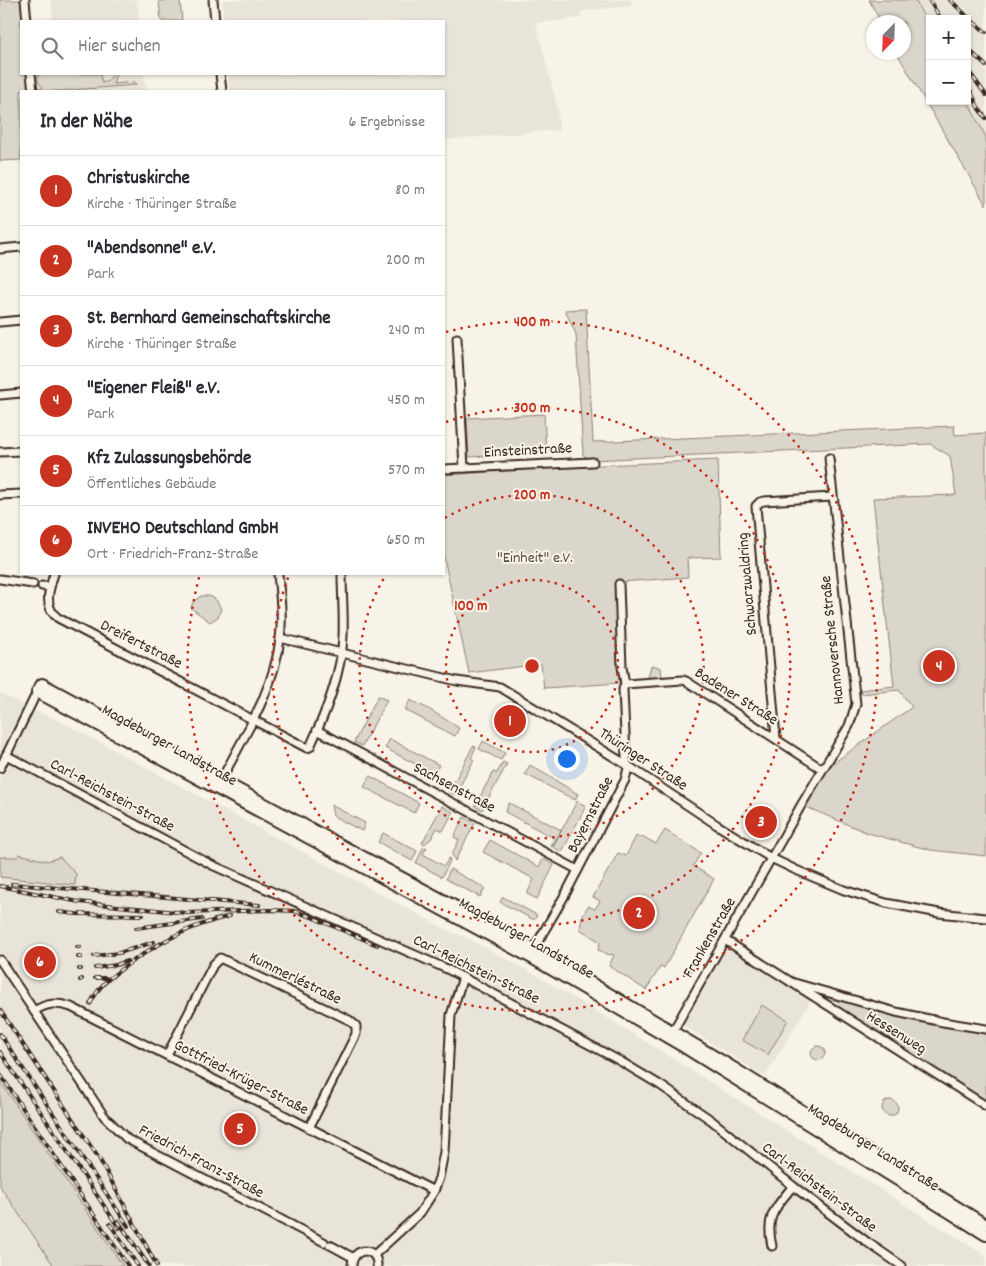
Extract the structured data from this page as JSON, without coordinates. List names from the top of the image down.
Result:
{
  "streets": {
    "main road": ["Magdeburger Landstraße"],
    "street": [
      "Einsteinstraße",
      "Schwarzwaldring",
      "Hannoversche Straße",
      "Dreifertstraße",
      "Badener Straße",
      "Thüringer Straße",
      "Sachsenstraße",
      "Carl-Reichstein-Straße",
      "Bayernstraße",
      "Frankenstraße",
      "Kummerléstraße",
      "Hessenweg",
      "Gottfried-Krüger-Straße",
      "Friedrich-Franz-Straße"
    ]
  },
  "crossings": [
    ["Schwarzwaldring", "Hannoversche Straße"],
    ["Schwarzwaldring", "Badener Straße"],
    ["Hannoversche Straße", "Badener Straße"],
    ["Hannoversche Straße", "Thüringer Straße"],
    ["Hannoversche Straße", "Frankenstraße"],
    ["Dreifertstraße", "Sachsenstraße"],
    ["Badener Straße", "Bayernstraße"],
    ["Magdeburger Landstraße", "Bayernstraße"],
    ["Magdeburger Landstraße", "Frankenstraße"],
    ["Thüringer Straße", "Bayernstraße"],
    ["Thüringer Straße", "Frankenstraße"],
    ["Sachsenstraße", "Bayernstraße"],
    ["Frankenstraße", "Hessenweg"],
    ["Kummerléstraße", "Gottfried-Krüger-Straße"],
    ["Gottfried-Krüger-Straße", "Friedrich-Franz-Straße"]
  ],
  "parks": ["\"Einheit\" e.V."],
  "north": "bottom left",
  "page": {
    "map_buttons": ["+", "−"],
    "search": "Hier suchen",
    "heading": ["In der Nähe", "6 Ergebnisse"],
    "list": [
      {
        "mark": "1",
        "name": "Christuskirche",
        "note": "Kirche · Thüringer Straße",
        "value": "80 m"
      },
      {
        "mark": "2",
        "name": "\"Abendsonne\" e.V.",
        "note": "Park",
        "value": "200 m"
      },
      {
        "mark": "3",
        "name": "St. Bernhard Gemeinschaftskirche",
        "note": "Kirche · Thüringer Straße",
        "value": "240 m"
      },
      {
        "mark": "4",
        "name": "\"Eigener Fleiß\" e.V.",
        "note": "Park",
        "value": "450 m"
      },
      {
        "mark": "5",
        "name": "Kfz Zulassungsbehörde",
        "note": "Öffentliches Gebäude",
        "value": "570 m"
      },
      {
        "mark": "6",
        "name": "INVEHO Deutschland GmbH",
        "note": "Ort · Friedrich-Franz-Straße",
        "value": "650 m"
      }
    ],
    "pins": [
      "4",
      "1",
      "3",
      "2",
      "6",
      "5"
    ]
  },
  "rings": [
    "400 m",
    "300 m",
    "200 m",
    "100 m"
  ]
}
